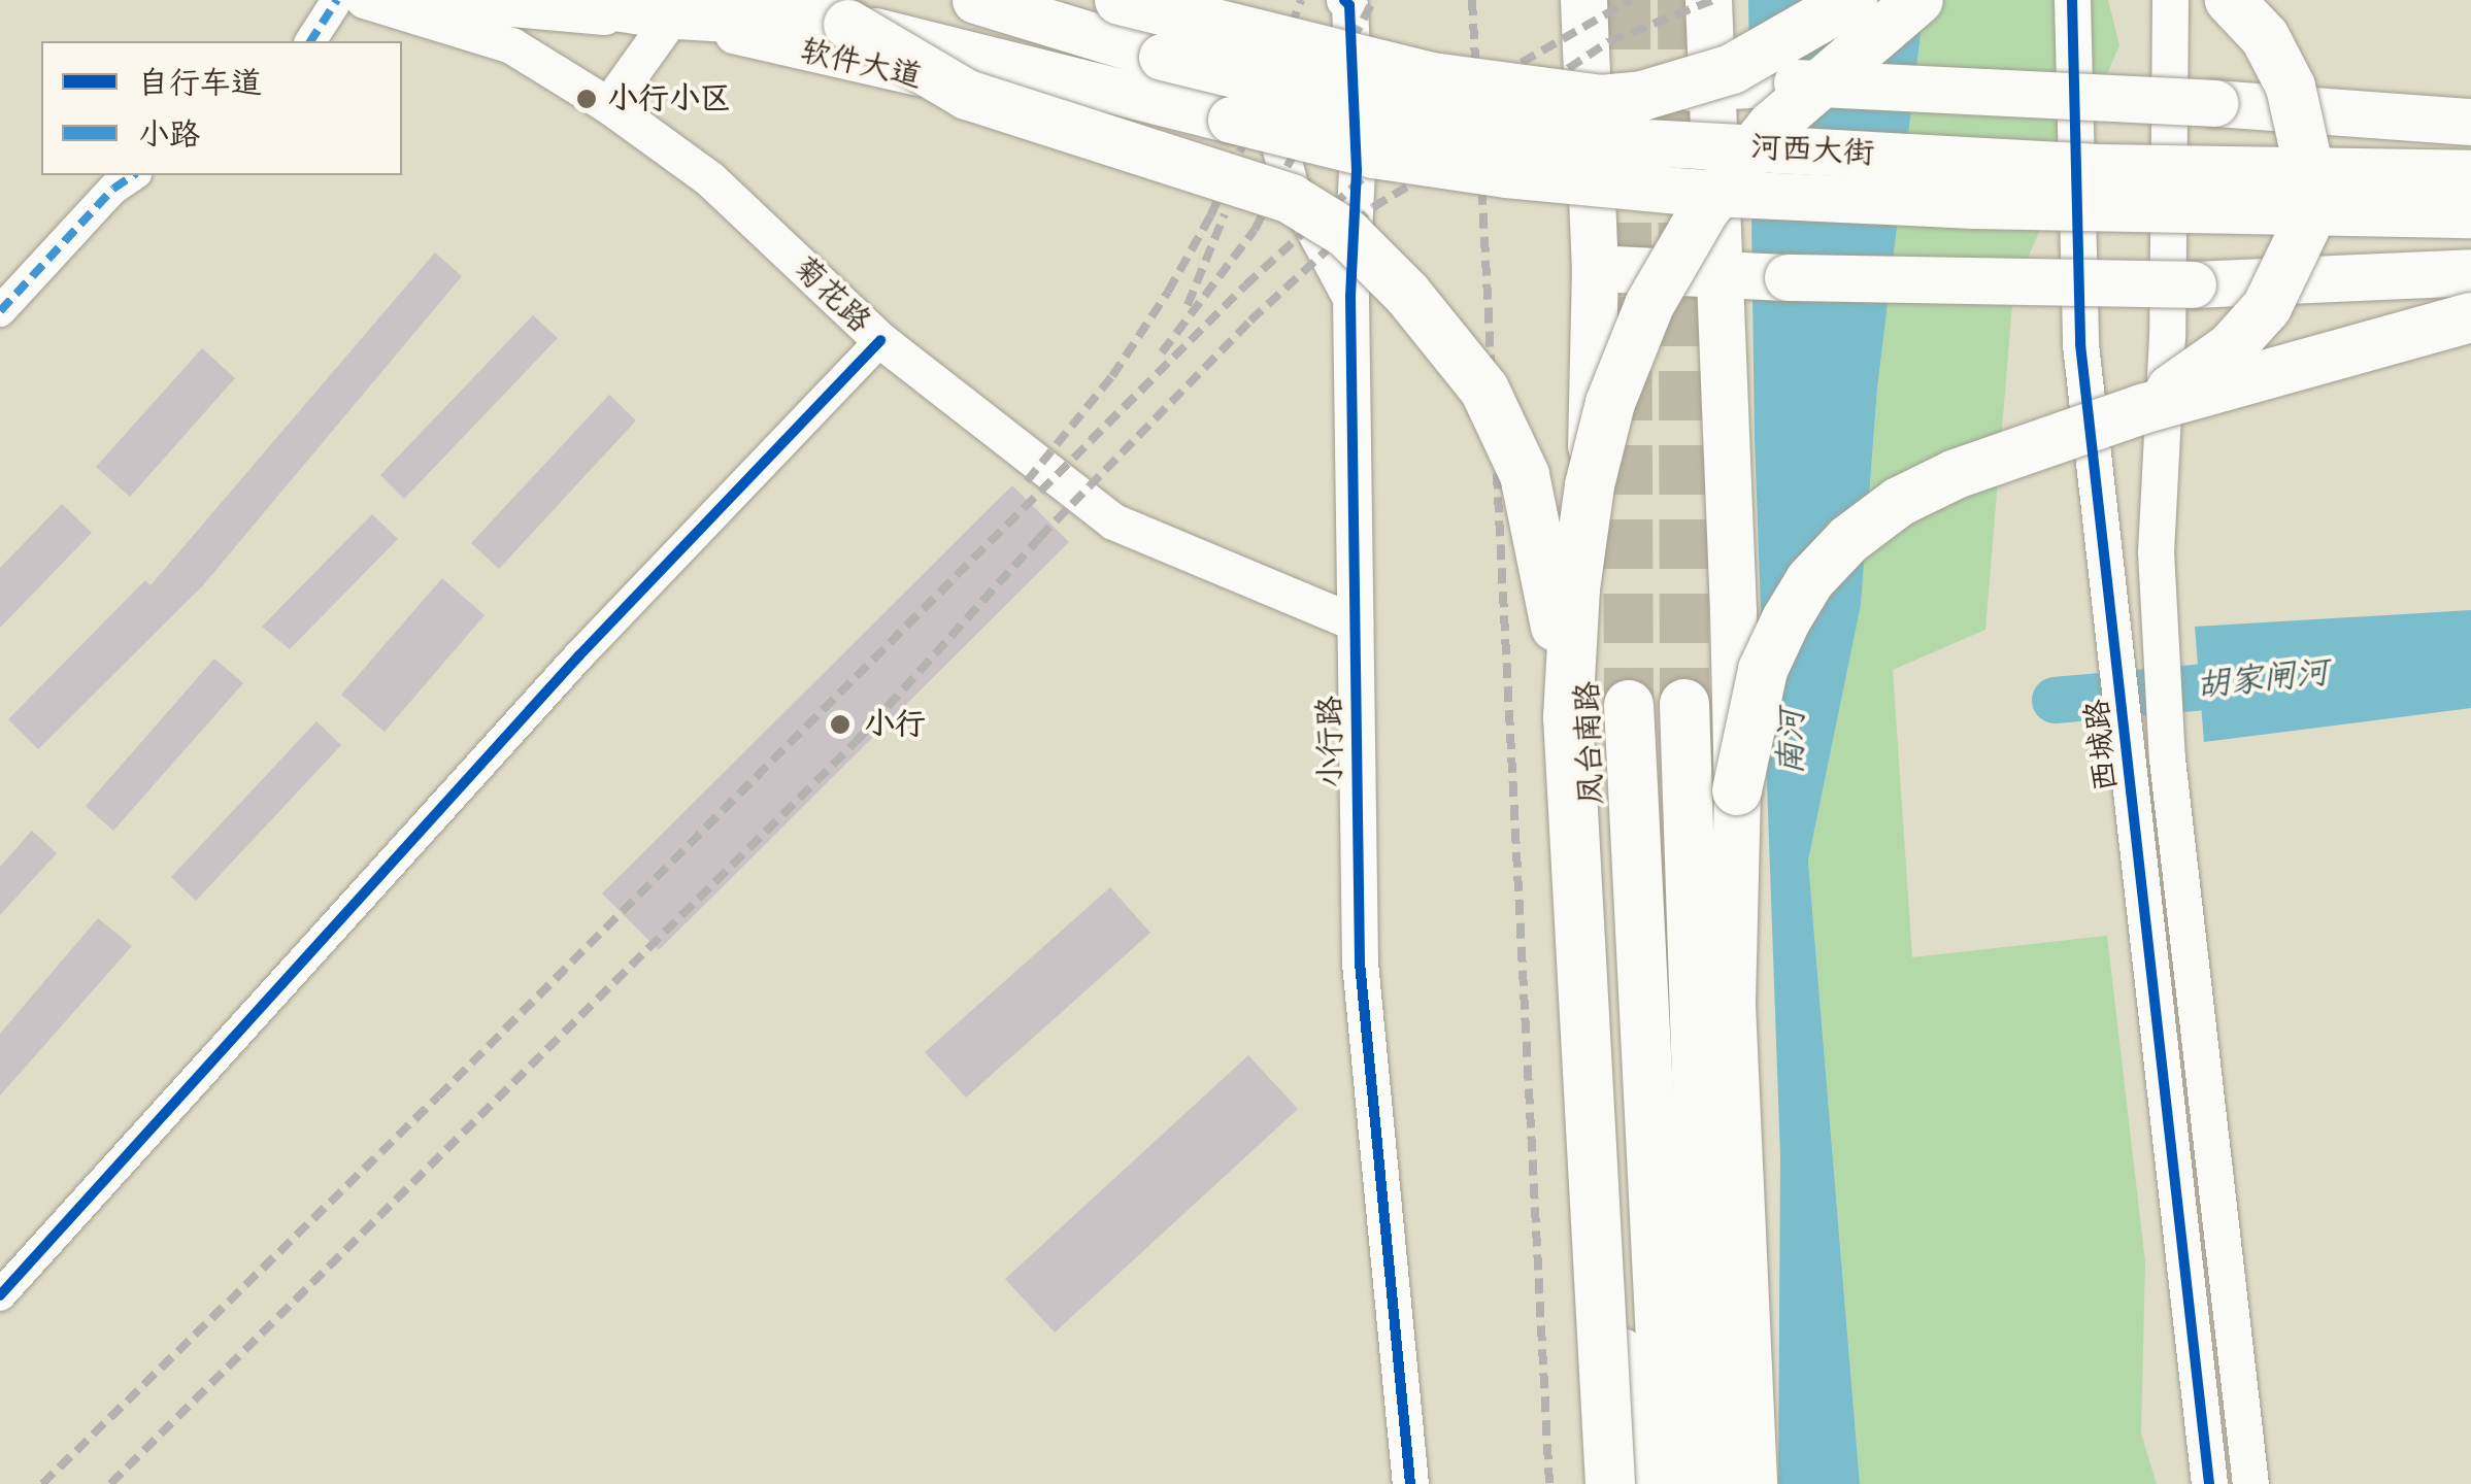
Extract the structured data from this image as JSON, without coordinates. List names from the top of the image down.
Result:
{
  "streets": {
    "highway": ["凤台南路"],
    "main road": ["软件大道", "河西大街"],
    "street": ["菊花路", "小行路", "西城路"]
  },
  "crossings": [
    ["软件大道", "河西大街"],
    ["软件大道", "小行路"],
    ["菊花路", "小行路"]
  ],
  "water": ["胡家闸河", "南河"],
  "places": ["小行小区", "小行"],
  "legend": ["自行车道", "小路"]
}
